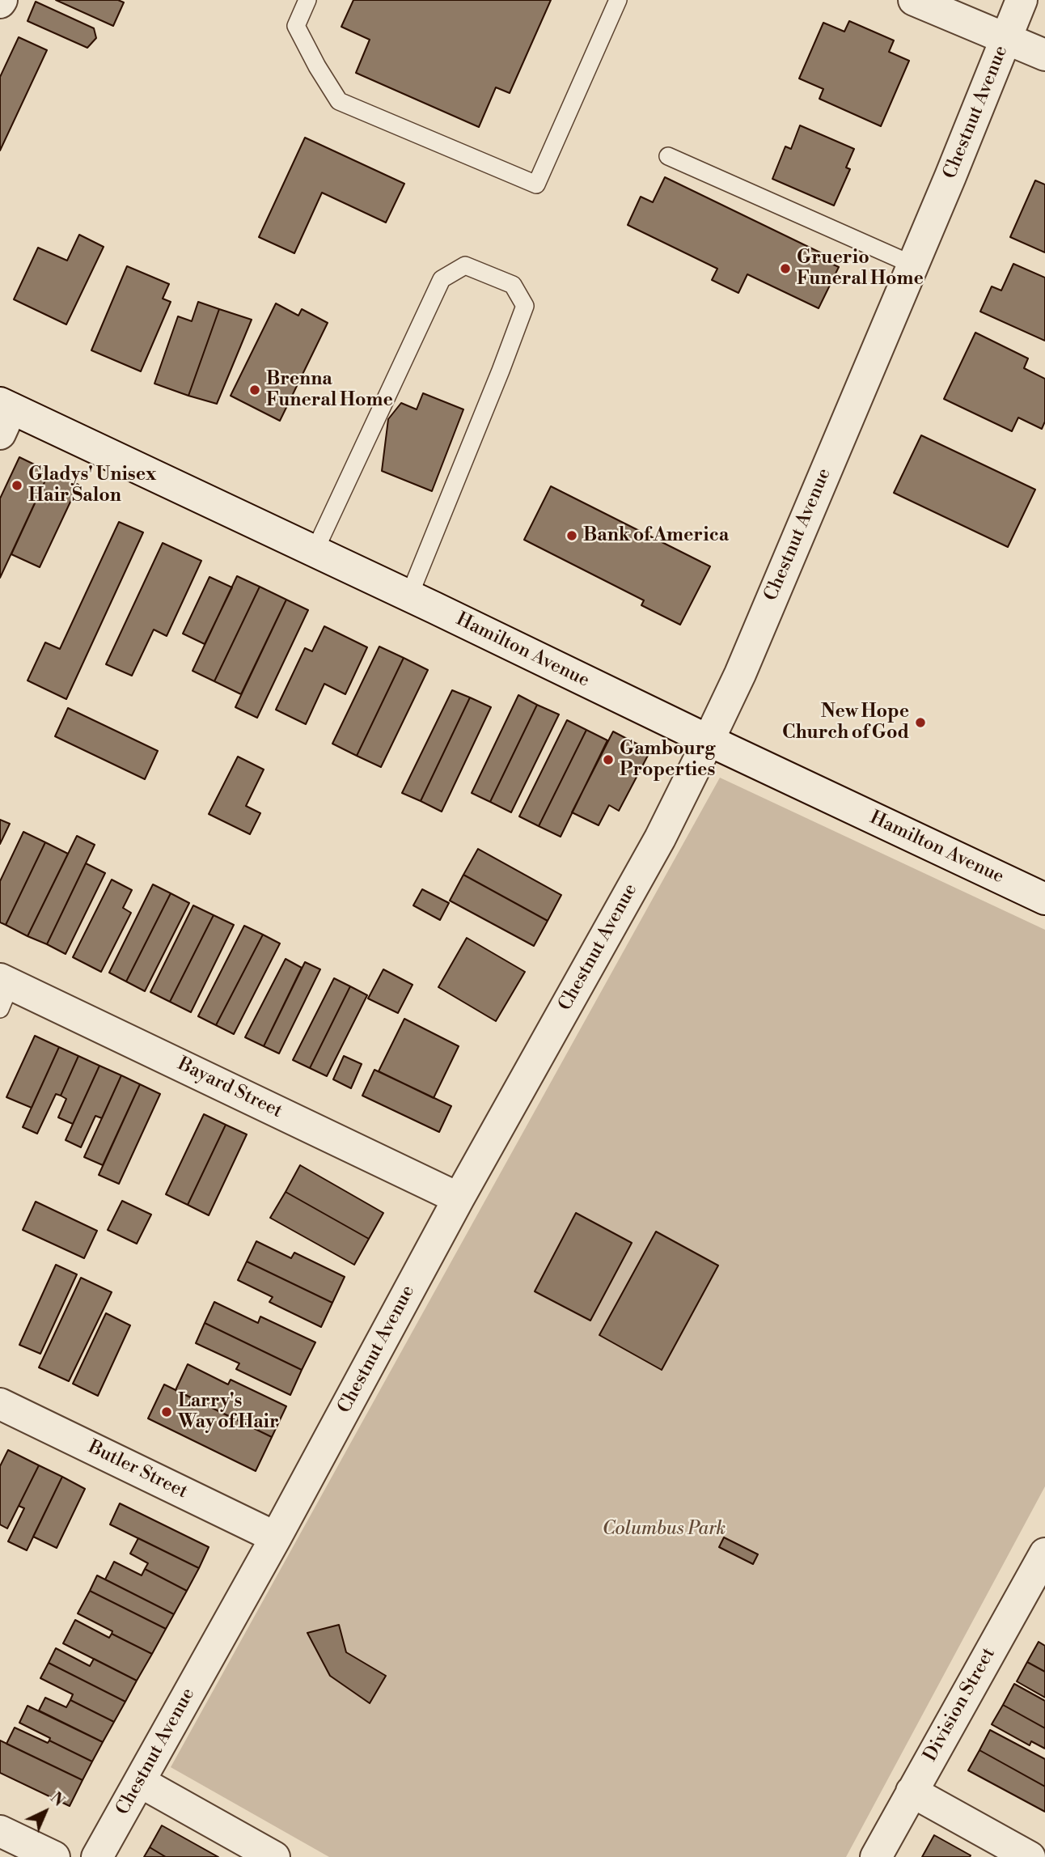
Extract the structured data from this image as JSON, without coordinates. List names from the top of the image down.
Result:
{
  "streets": {
    "street": [
      "Chestnut Avenue",
      "Hamilton Avenue",
      "Bayard Street",
      "Butler Street",
      "Division Street"
    ]
  },
  "crossings": [
    ["Chestnut Avenue", "Hamilton Avenue"],
    ["Chestnut Avenue", "Bayard Street"],
    ["Chestnut Avenue", "Butler Street"]
  ],
  "parks": ["Columbus Park"],
  "places": [
    "Gruerio Funeral Home",
    "Brenna Funeral Home",
    "Gladys' Unisex Hair Salon",
    "Bank of America",
    "New Hope Church of God",
    "Gambourg Properties",
    "Larry's Way of Hair"
  ],
  "north": "top right"
}
